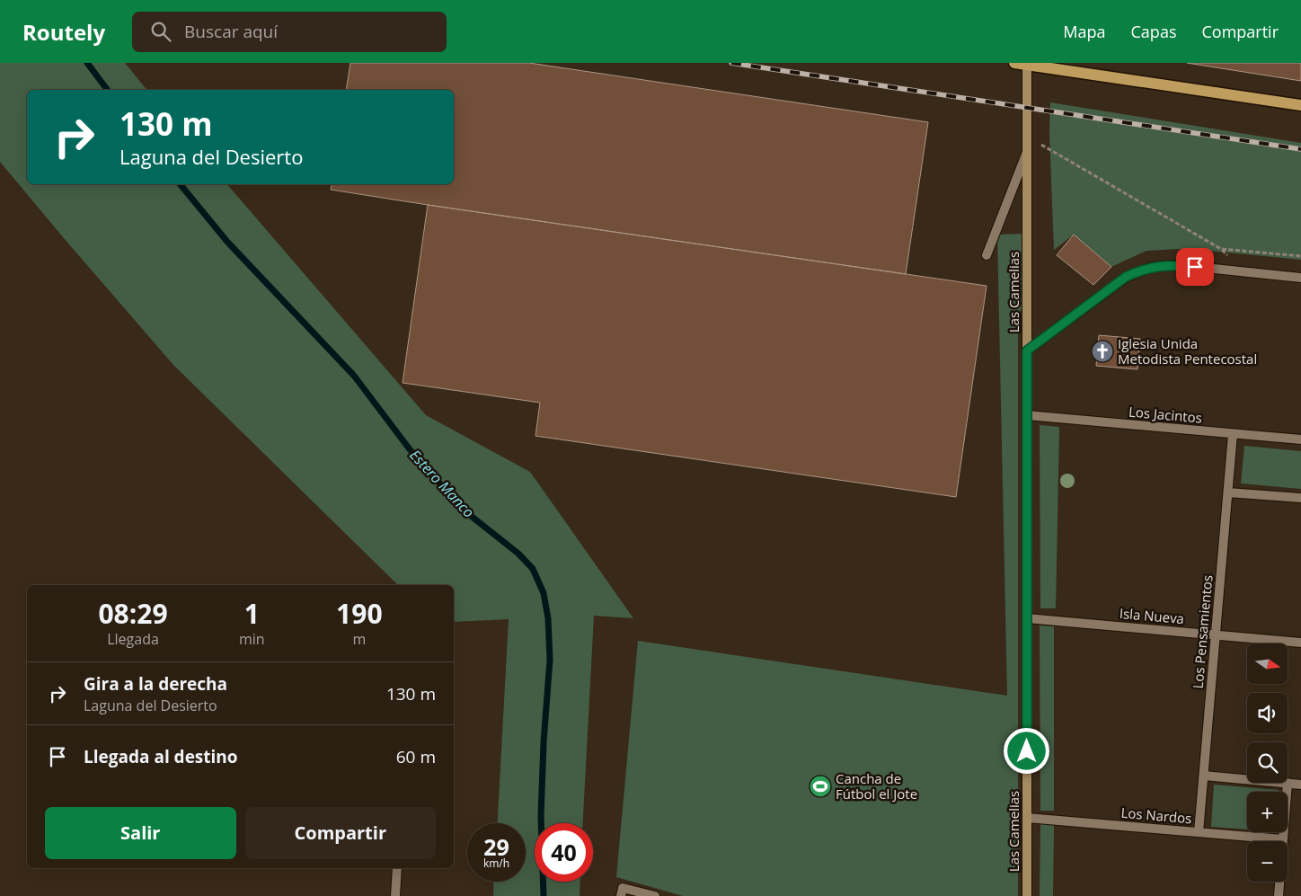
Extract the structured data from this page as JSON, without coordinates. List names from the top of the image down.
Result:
{
  "streets": {
    "street": [
      "Las Camelias",
      "Los Jacintos",
      "Isla Nueva",
      "Los Pensamientos",
      "Los Nardos"
    ]
  },
  "crossings": [
    ["Las Camelias", "Los Jacintos"],
    ["Las Camelias", "Isla Nueva"],
    ["Las Camelias", "Los Nardos"],
    ["Los Jacintos", "Los Pensamientos"],
    ["Isla Nueva", "Los Pensamientos"],
    ["Los Pensamientos", "Los Nardos"]
  ],
  "water": ["Estero Manco"],
  "places": {
    "church": ["Iglesia Unida Metodista Pentecostal"],
    "sports": ["Cancha de Fútbol el Jote"]
  },
  "north": "right",
  "page": {
    "header": "Routely",
    "search": "Buscar aquí",
    "nav": ["Mapa", "Capas", "Compartir"],
    "turn": ["130 m", "Laguna del Desierto"],
    "eta": [
      "08:29",
      "Llegada",
      "1",
      "min",
      "190",
      "m"
    ],
    "map_buttons": ["+", "−"],
    "list": [
      {
        "name": "Gira a la derecha",
        "note": "Laguna del Desierto",
        "value": "130 m"
      },
      {
        "name": "Llegada al destino",
        "value": "60 m"
      }
    ],
    "buttons": ["Salir", "Compartir"],
    "speed": "29 km/h",
    "limit": "40"
  }
}
